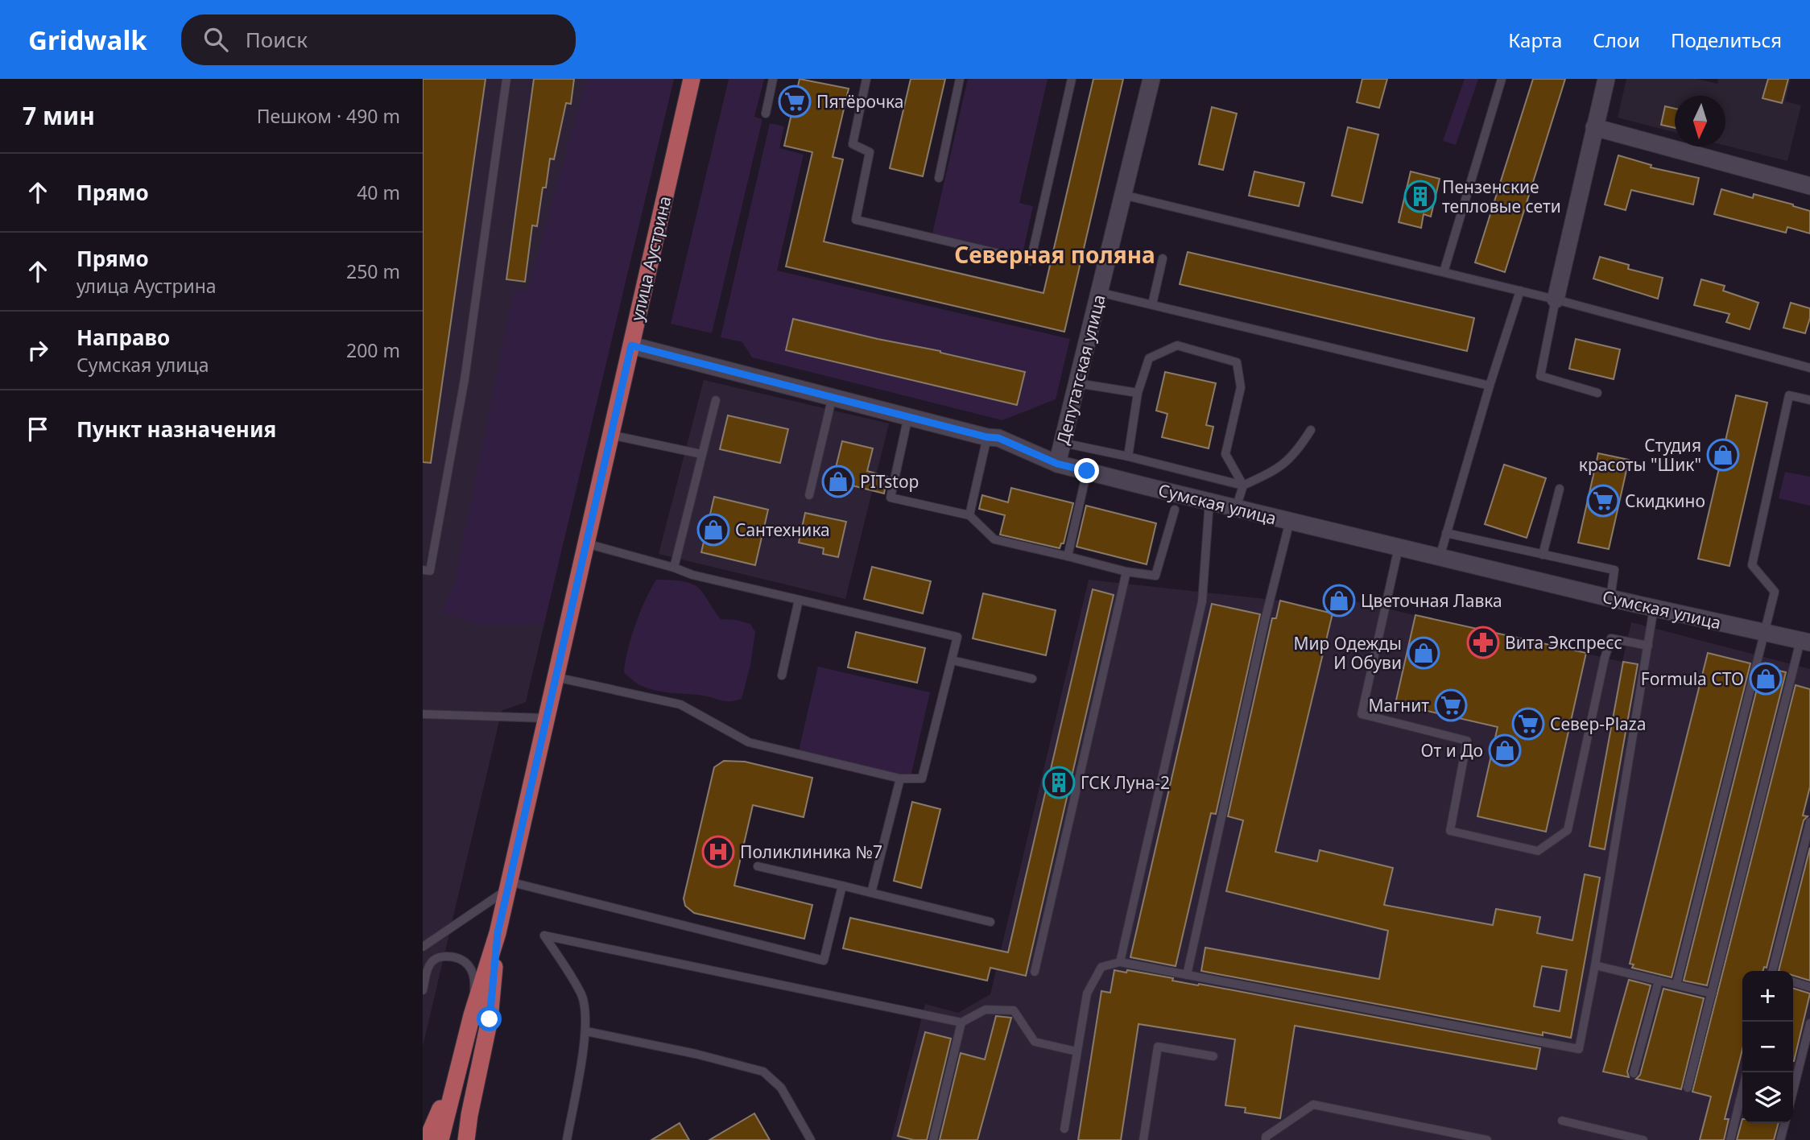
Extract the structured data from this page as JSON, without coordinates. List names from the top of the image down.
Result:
{
  "streets": {
    "main road": ["улица Аустрина"],
    "street": ["Депутатская улица", "Сумская улица"]
  },
  "crossings": [
    ["улица Аустрина", "Сумская улица"],
    ["Депутатская улица", "Сумская улица"]
  ],
  "districts": ["Северная поляна"],
  "places": {
    "supermarket": [
      "Пятёрочка",
      "Скидкино",
      "Магнит",
      "Север-Plaza"
    ],
    "building": ["Пензенские тепловые сети", "ГСК Луна-2"],
    "shop": [
      "Студия красоты \"Шик\"",
      "PITstop",
      "Сантехника",
      "Цветочная Лавка",
      "Мир Одежды И Обуви",
      "Formula СТО",
      "От и До"
    ],
    "pharmacy": ["Вита Экспресс"],
    "hospital": ["Поликлиника №7"]
  },
  "north": "bottom",
  "page": {
    "header": "Gridwalk",
    "search": "Поиск",
    "nav": ["Карта", "Слои", "Поделиться"],
    "heading": ["7 мин", "Пешком · 490 m"],
    "list": [
      ["Прямо", "40 m"],
      ["Прямо", "улица Аустрина", "250 m"],
      ["Направо", "Сумская улица", "200 m"],
      "Пункт назначения"
    ],
    "map_buttons": ["+", "−"]
  }
}
